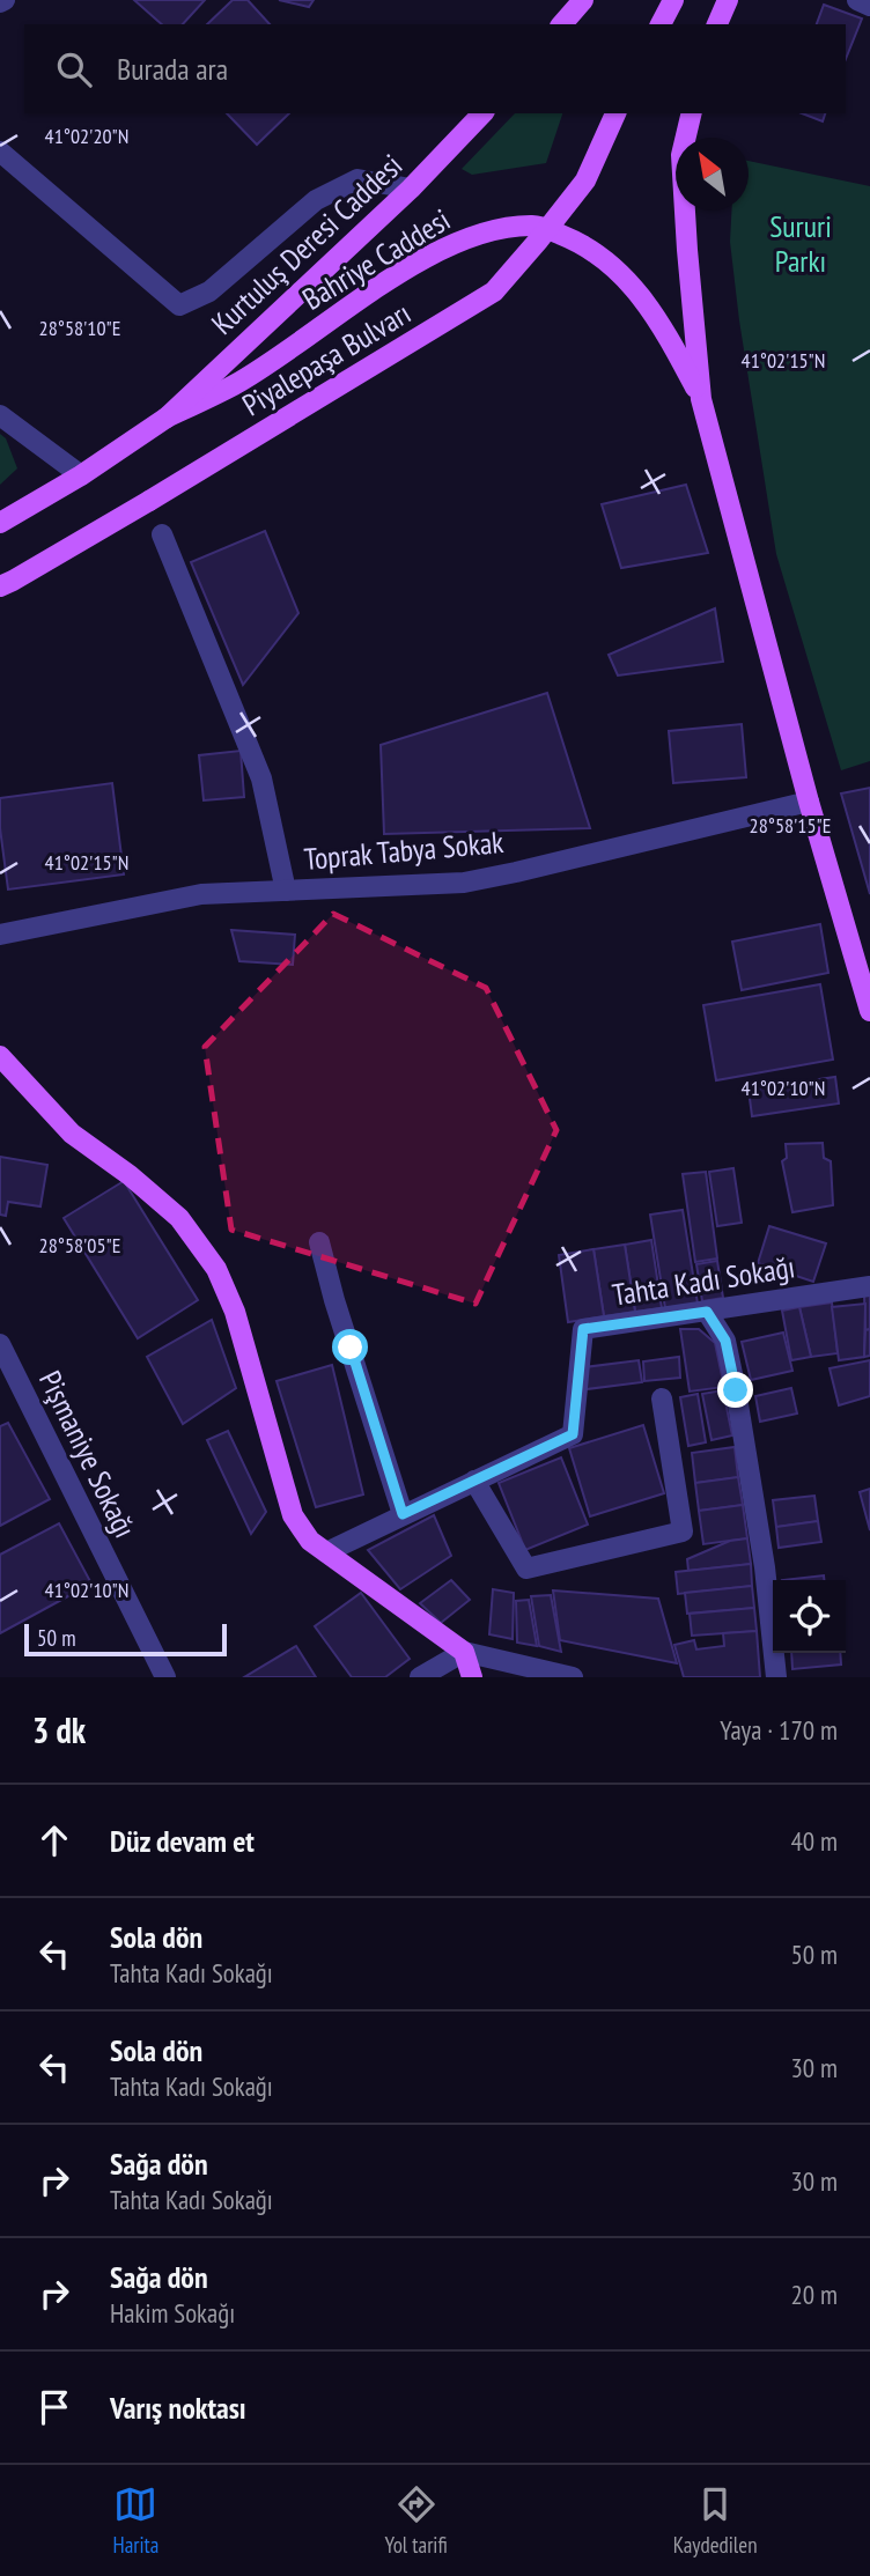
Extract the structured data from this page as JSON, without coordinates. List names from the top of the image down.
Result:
{
  "streets": {
    "main road": ["Kurtuluş Deresi Caddesi", "Bahriye Caddesi", "Piyalepaşa Bulvarı"],
    "street": ["Toprak Tabya Sokak", "Tahta Kadı Sokağı", "Pişmaniye Sokağı"]
  },
  "crossings": [
    ["Kurtuluş Deresi Caddesi", "Bahriye Caddesi"],
    ["Bahriye Caddesi", "Toprak Tabya Sokak"]
  ],
  "parks": ["Sururi Parkı"],
  "scale_bar": "50 m",
  "north": "top left",
  "page": {
    "search": "Burada ara",
    "scale": "50 m",
    "heading": ["3 dk", "Yaya · 170 m"],
    "list": [
      ["Düz devam et", "40 m"],
      ["Sola dön", "Tahta Kadı Sokağı", "50 m"],
      ["Sola dön", "Tahta Kadı Sokağı", "30 m"],
      ["Sağa dön", "Tahta Kadı Sokağı", "30 m"],
      ["Sağa dön", "Hakim Sokağı", "20 m"],
      "Varış noktası"
    ],
    "nav": ["Harita", "Yol tarifi", "Kaydedilen"]
  },
  "coordinates": [
    "41°02'20\"N",
    "28°58'10\"E",
    "41°02'15\"N",
    "28°58'15\"E",
    "41°02'10\"N",
    "28°58'05\"E"
  ]
}
